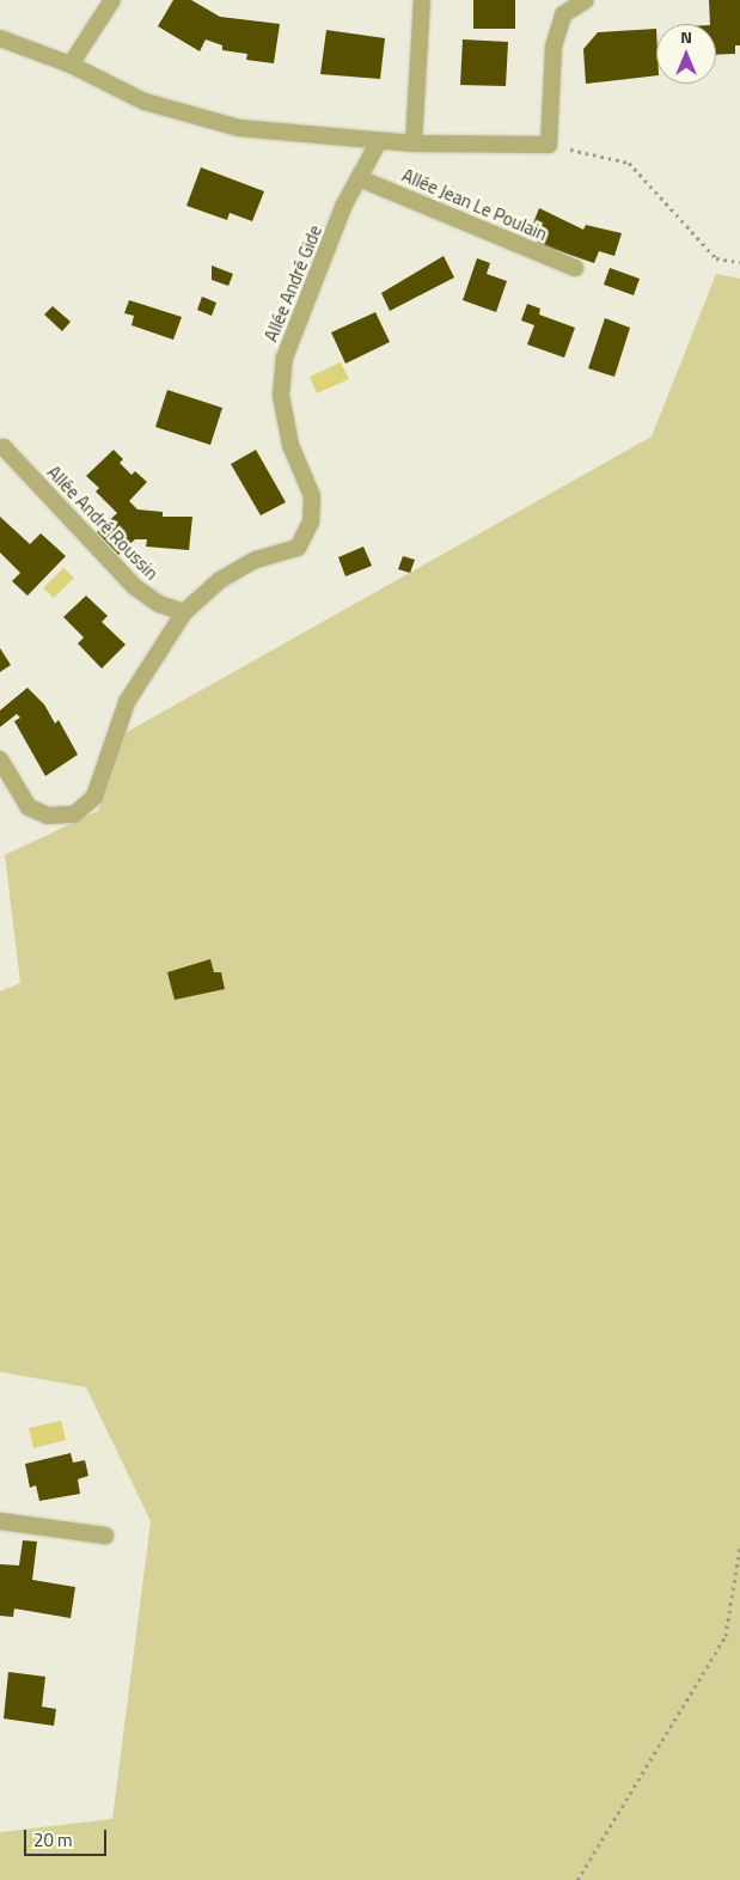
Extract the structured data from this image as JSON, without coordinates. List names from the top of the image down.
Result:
{
  "streets": {
    "street": ["Allée Jean Le Poulain", "Allée André Gide", "Allée André Roussin"]
  },
  "crossings": [
    ["Allée Jean Le Poulain", "Allée André Gide"],
    ["Allée André Gide", "Allée André Roussin"]
  ],
  "scale_bar": "20 m",
  "north": "top"
}
